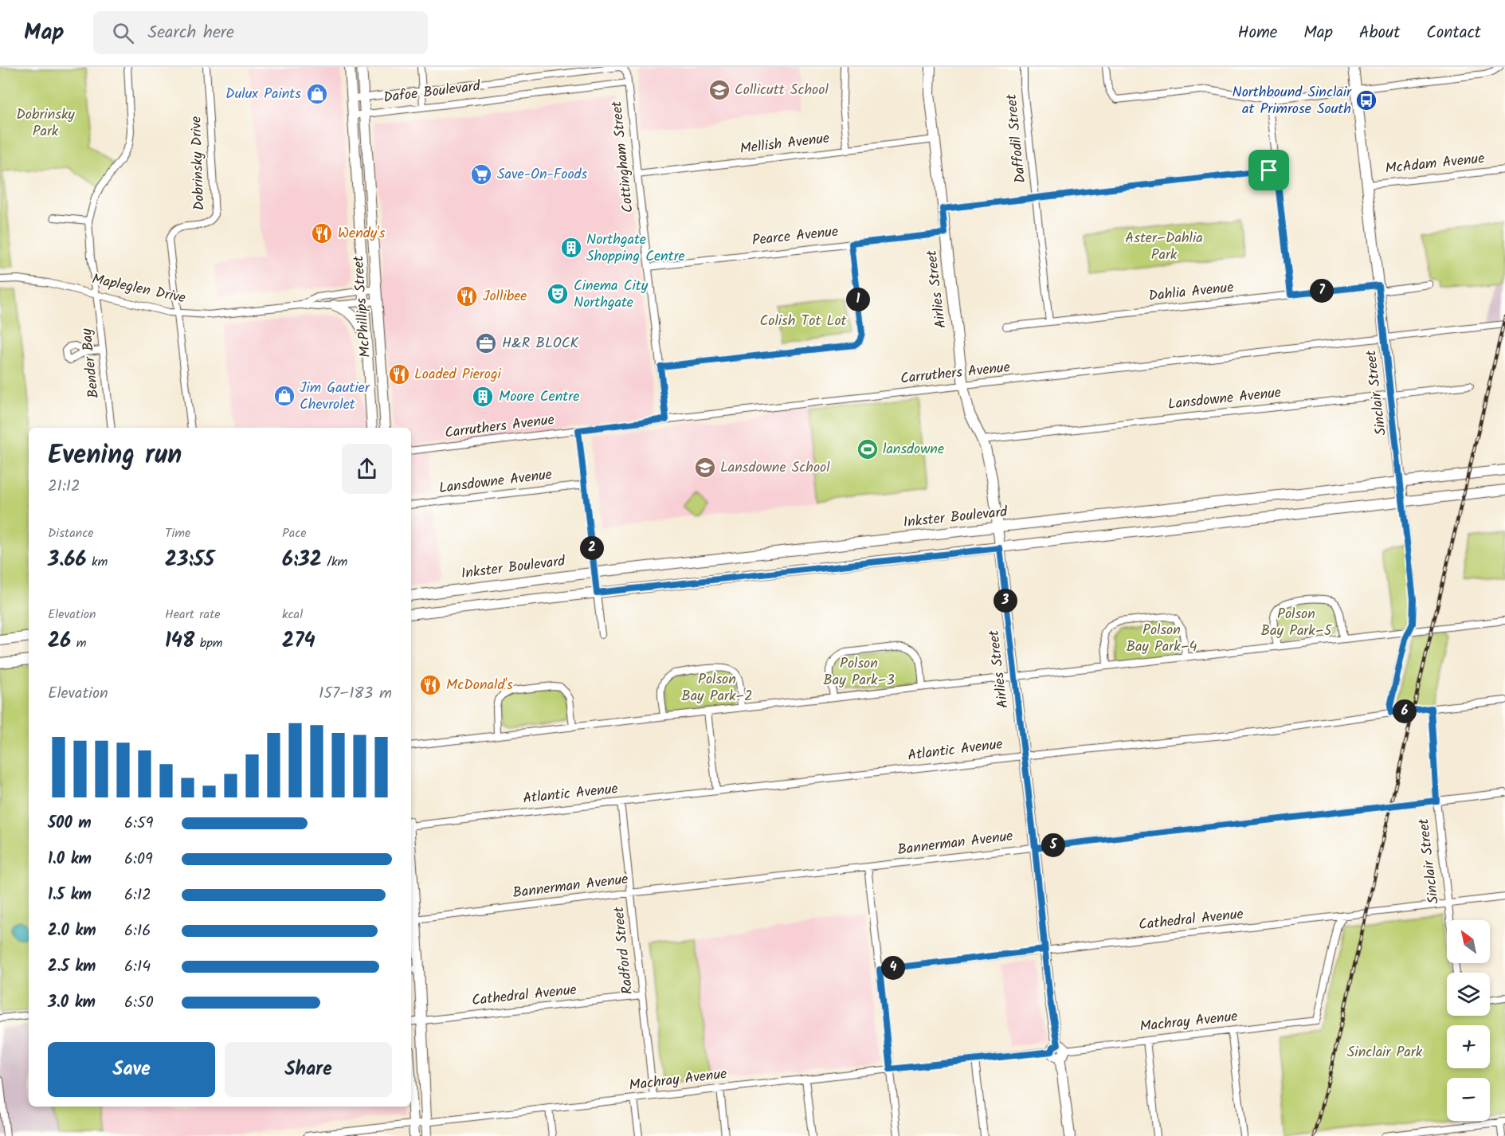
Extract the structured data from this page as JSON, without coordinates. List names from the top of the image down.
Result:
{
  "streets": {
    "main road": [
      "Airlies Street",
      "McPhillips Street",
      "Sinclair Street",
      "Inkster Boulevard"
    ],
    "street": [
      "Dafoe Boulevard",
      "Daffodil Street",
      "Mellish Avenue",
      "Cottingham Street",
      "Dobrinsky Drive",
      "McAdam Avenue",
      "Pearce Avenue",
      "Mapleglen Drive",
      "Dahlia Avenue",
      "Bender Bay",
      "Carruthers Avenue",
      "Lansdowne Avenue",
      "Atlantic Avenue",
      "Bannerman Avenue",
      "Cathedral Avenue",
      "Radford Street",
      "Machray Avenue"
    ]
  },
  "crossings": [
    ["Dafoe Boulevard", "Cottingham Street"],
    ["Dafoe Boulevard", "McPhillips Street"],
    ["Daffodil Street", "Dahlia Avenue"],
    ["Mellish Avenue", "Cottingham Street"],
    ["Mellish Avenue", "Airlies Street"],
    ["Cottingham Street", "Pearce Avenue"],
    ["Cottingham Street", "Carruthers Avenue"],
    ["Dobrinsky Drive", "Mapleglen Drive"],
    ["McAdam Avenue", "Sinclair Street"],
    ["Pearce Avenue", "Airlies Street"],
    ["Mapleglen Drive", "McPhillips Street"],
    ["Mapleglen Drive", "Bender Bay"],
    ["Airlies Street", "Carruthers Avenue"],
    ["Airlies Street", "Lansdowne Avenue"],
    ["Airlies Street", "Inkster Boulevard"],
    ["Airlies Street", "Atlantic Avenue"],
    ["Airlies Street", "Bannerman Avenue"],
    ["Airlies Street", "Cathedral Avenue"],
    ["Airlies Street", "Machray Avenue"],
    ["Dahlia Avenue", "Sinclair Street"],
    ["Carruthers Avenue", "Sinclair Street"],
    ["Sinclair Street", "Lansdowne Avenue"],
    ["Sinclair Street", "Inkster Boulevard"],
    ["Sinclair Street", "Atlantic Avenue"],
    ["Sinclair Street", "Bannerman Avenue"],
    ["Sinclair Street", "Cathedral Avenue"],
    ["Atlantic Avenue", "Radford Street"],
    ["Bannerman Avenue", "Radford Street"],
    ["Cathedral Avenue", "Radford Street"],
    ["Cathedral Avenue", "Machray Avenue"],
    ["Radford Street", "Machray Avenue"]
  ],
  "parks": [
    "Dobrinsky Park",
    "Aster–Dahlia Park",
    "Colish Tot Lot",
    "Polson Bay Park–5",
    "Polson Bay Park–4",
    "Polson Bay Park–3",
    "Polson Bay Park–2",
    "Sinclair Park"
  ],
  "places": {
    "school or university": ["Collicutt School", "Lansdowne School"],
    "shop": ["Dulux Paints", "Jim Gautier Chevrolet"],
    "bus stop": ["Northbound Sinclair at Primrose South"],
    "supermarket": ["Save-On-Foods"],
    "restaurant": [
      "Wendy's",
      "Jollibee",
      "Loaded Pierogi",
      "McDonald's"
    ],
    "building": ["Northgate Shopping Centre", "Moore Centre"],
    "theatre": ["Cinema City Northgate"],
    "office": ["H&R BLOCK"],
    "sports": ["lansdowne"]
  },
  "north": "top left",
  "page": {
    "header": "Map",
    "search": "Search here",
    "nav": [
      "Home",
      "Map",
      "About",
      "Contact"
    ],
    "pins": [
      "7",
      "1",
      "2",
      "3",
      "6",
      "5",
      "4"
    ],
    "heading": ["Evening run", "21:12"],
    "stats": [
      ["Distance", "3.66 km"],
      ["Time", "23:55"],
      ["Pace", "6:32 /km"],
      ["Elevation", "26 m"],
      ["Heart rate", "148 bpm"],
      ["kcal", "274"]
    ],
    "chart": ["Elevation", "157–183 m"],
    "list": [
      {
        "name": "500 m",
        "note": "6:59"
      },
      {
        "name": "1.0 km",
        "note": "6:09"
      },
      {
        "name": "1.5 km",
        "note": "6:12"
      },
      {
        "name": "2.0 km",
        "note": "6:16"
      },
      {
        "name": "2.5 km",
        "note": "6:14"
      },
      {
        "name": "3.0 km",
        "note": "6:50"
      }
    ],
    "map_buttons": ["+", "−"],
    "buttons": ["Save", "Share"]
  }
}
